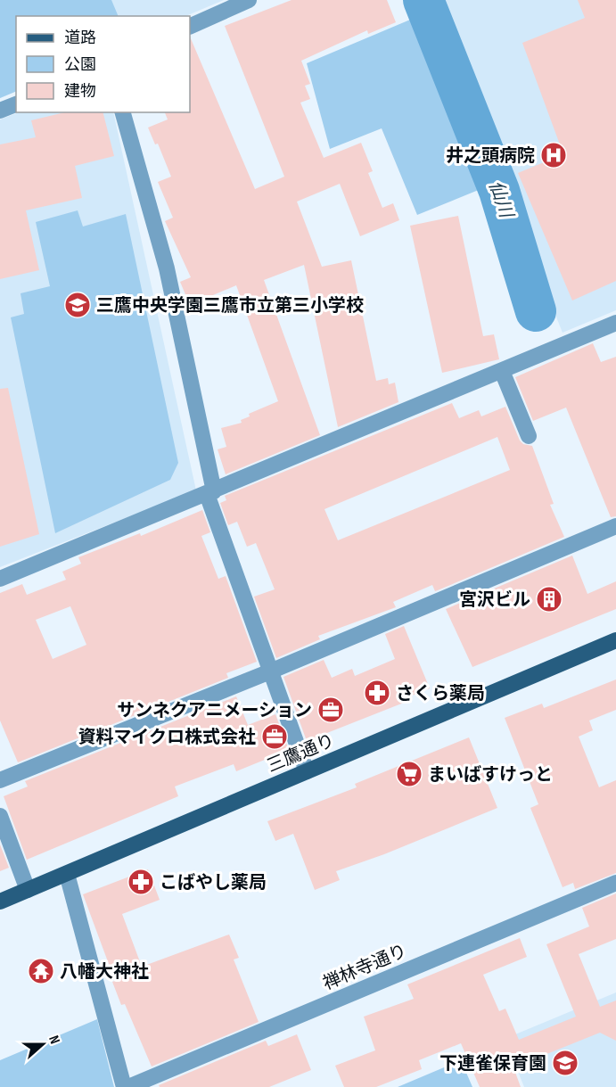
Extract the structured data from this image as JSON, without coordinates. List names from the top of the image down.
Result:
{
  "streets": {
    "main road": ["三鷹通り"],
    "street": ["禅林寺通り"]
  },
  "water": ["仙川"],
  "places": {
    "hospital": ["井之頭病院"],
    "school or university": ["三鷹中央学園三鷹市立第三小学校", "下連雀保育園"],
    "building": ["宮沢ビル"],
    "pharmacy": ["さくら薬局", "こばやし薬局"],
    "office": ["サンネクアニメーション", "資料マイクロ株式会社"],
    "supermarket": ["まいばすけっと"],
    "temple": ["八幡大神社"]
  },
  "legend": ["道路", "公園", "建物"],
  "north": "right"
}
